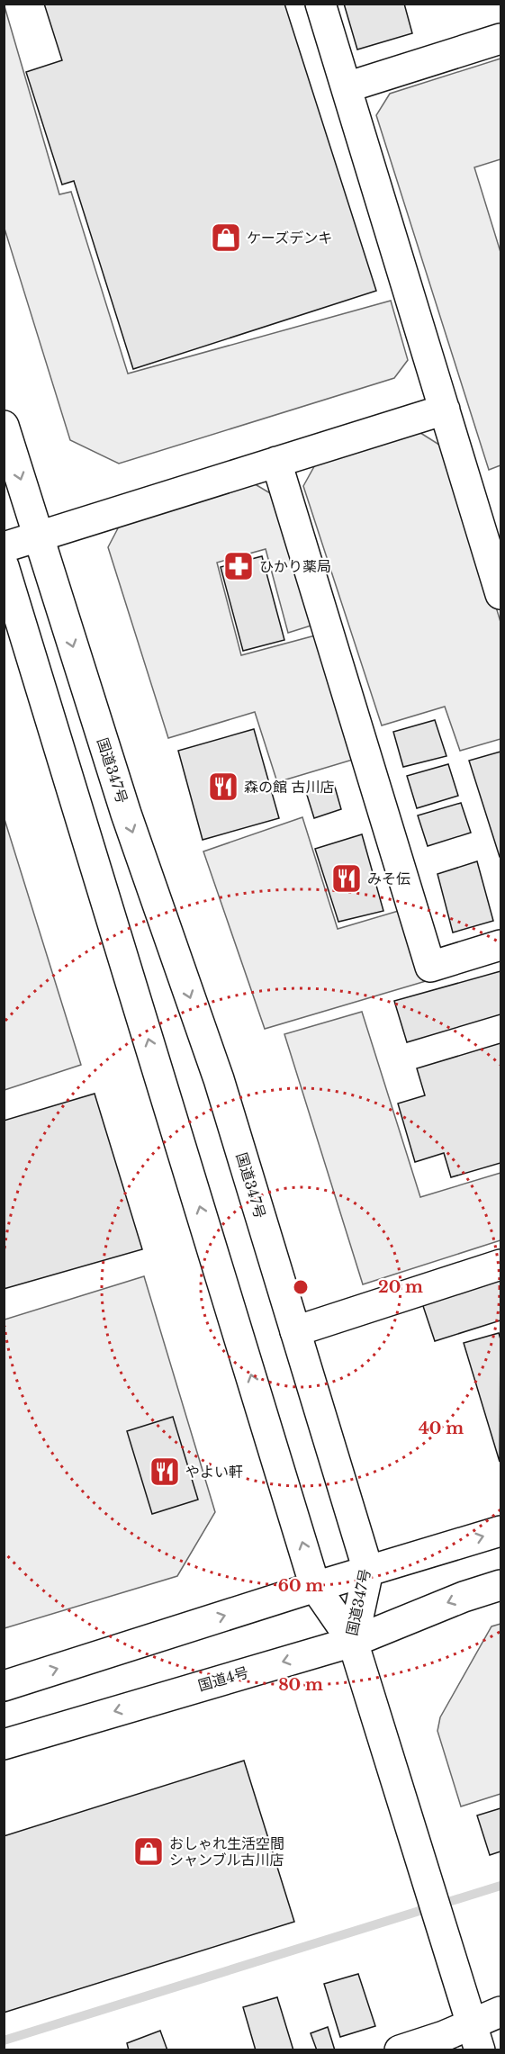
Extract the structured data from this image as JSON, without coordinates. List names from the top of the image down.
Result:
{
  "streets": {
    "main road": ["国道347号", "国道4号"]
  },
  "crossings": [
    ["国道347号", "国道4号"]
  ],
  "places": {
    "shop": ["ケーズデンキ", "おしゃれ生活空間 シャンブル古川店"],
    "pharmacy": ["ひかり薬局"],
    "restaurant": ["森の館 古川店", "みそ伝", "やよい軒"]
  },
  "rings": [
    "20 m",
    "40 m",
    "60 m",
    "80 m"
  ]
}
